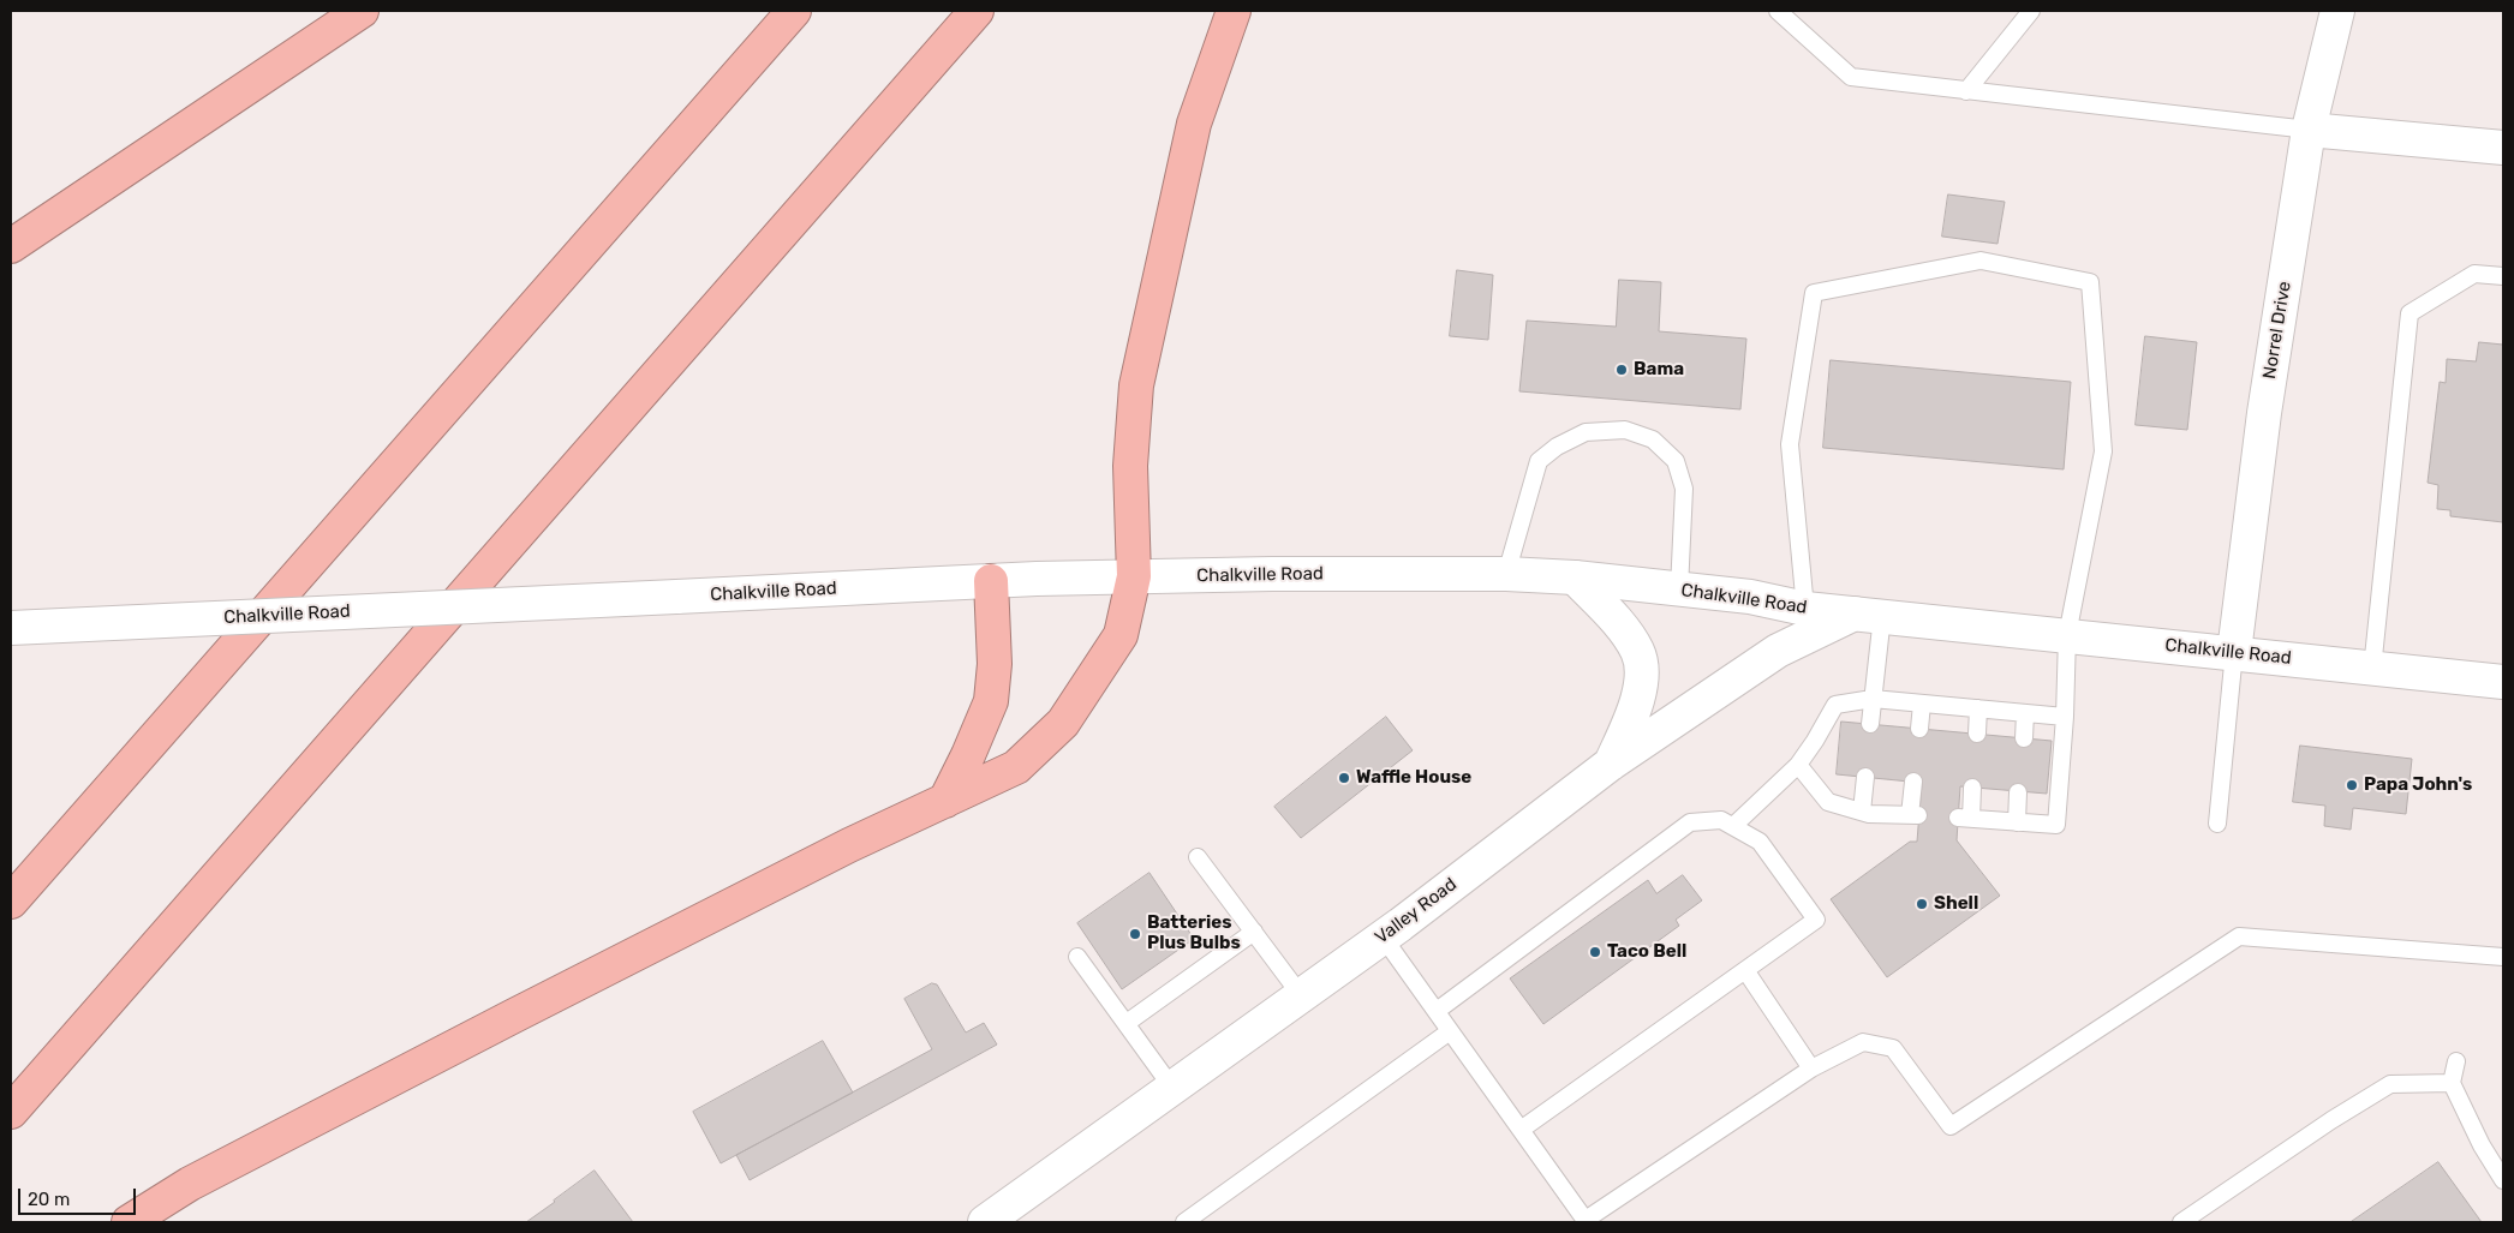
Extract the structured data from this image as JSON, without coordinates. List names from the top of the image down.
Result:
{
  "streets": {
    "main road": ["Norrel Drive", "Chalkville Road", "Valley Road"]
  },
  "crossings": [
    ["Norrel Drive", "Chalkville Road"],
    ["Chalkville Road", "Valley Road"]
  ],
  "places": [
    "Bama",
    "Waffle House",
    "Papa John's",
    "Shell",
    "Batteries Plus Bulbs",
    "Taco Bell"
  ],
  "scale_bar": "20 m"
}
